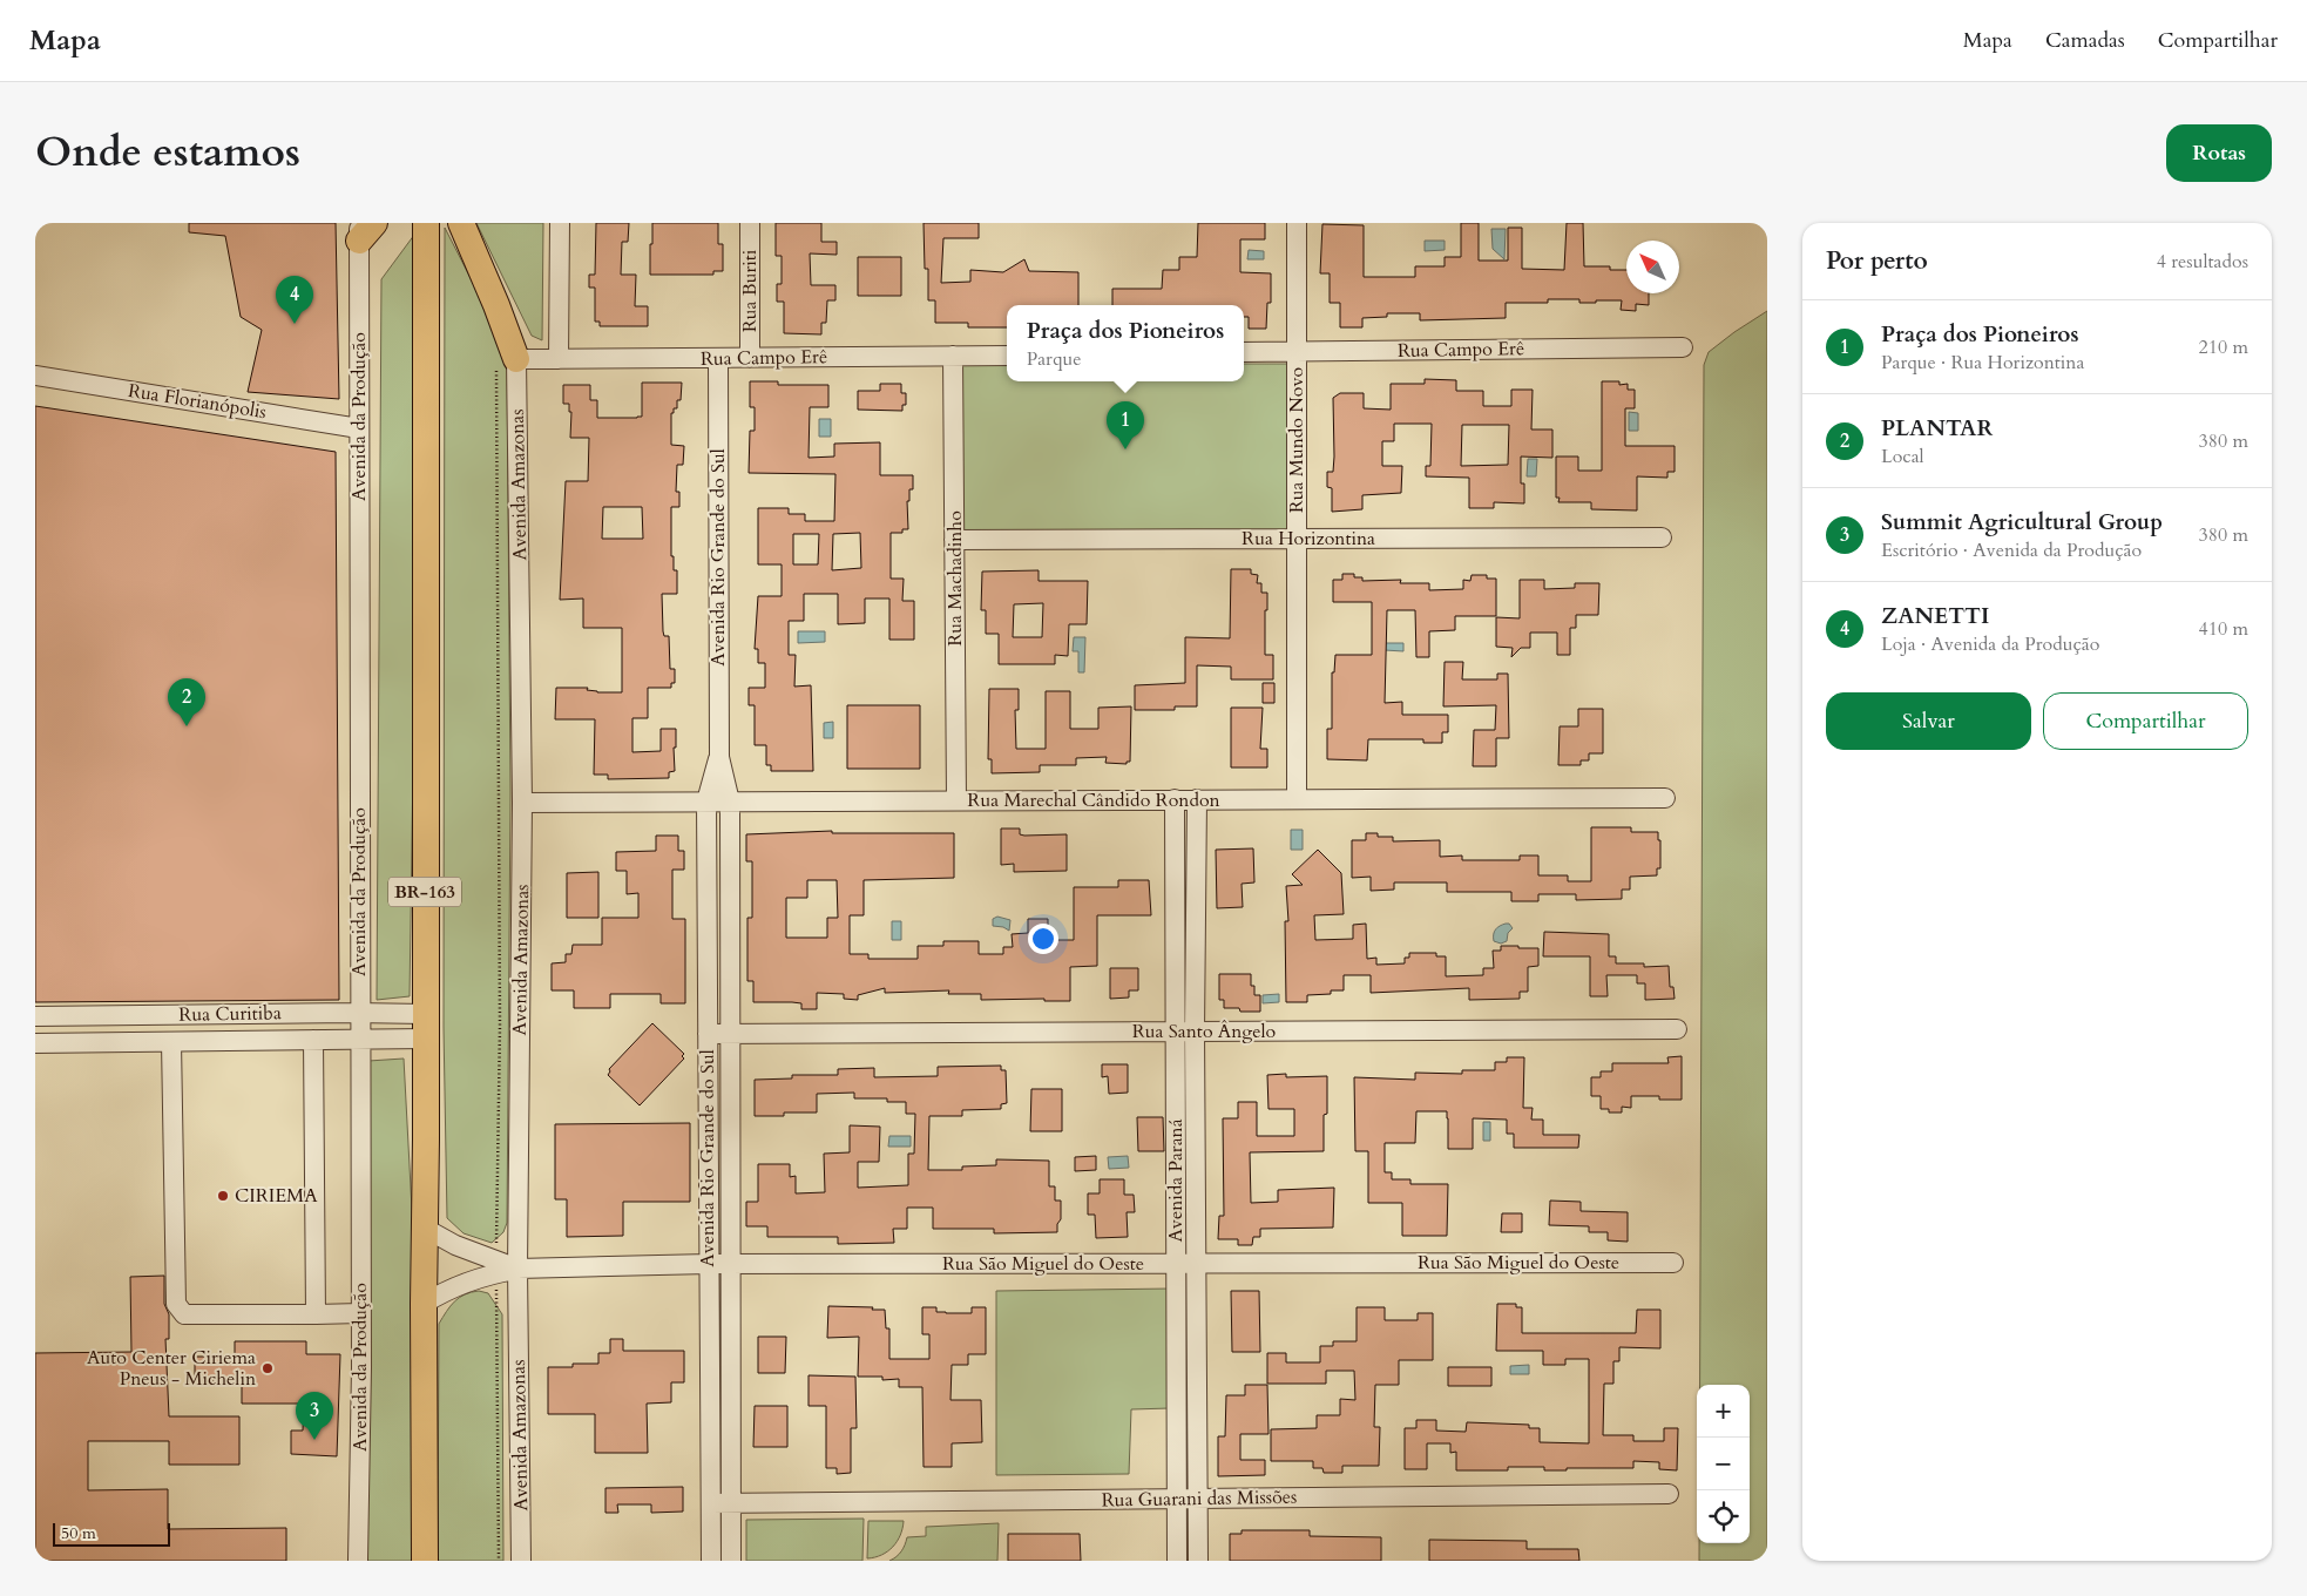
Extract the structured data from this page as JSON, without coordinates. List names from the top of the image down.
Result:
{
  "streets": {
    "highway": ["BR-163"],
    "street": [
      "Rua Buriti",
      "Rua Campo Erê",
      "Rua Florianópolis",
      "Avenida da Produção",
      "Rua Mundo Novo",
      "Avenida Amazonas",
      "Rua Horizontina",
      "Avenida Rio Grande do Sul",
      "Rua Machadinho",
      "Rua Marechal Cândido Rondon",
      "Rua Curitiba",
      "Rua Santo Ângelo",
      "Avenida Paraná",
      "Rua São Miguel do Oeste",
      "Rua Guarani das Missões"
    ]
  },
  "crossings": [
    ["Rua Buriti", "Rua Campo Erê"],
    ["Rua Campo Erê", "Rua Mundo Novo"],
    ["Rua Campo Erê", "Avenida Amazonas"],
    ["Rua Campo Erê", "Avenida Rio Grande do Sul"],
    ["Rua Campo Erê", "Rua Machadinho"],
    ["Rua Florianópolis", "Avenida da Produção"],
    ["Avenida da Produção", "Rua Curitiba"],
    ["Rua Mundo Novo", "Rua Horizontina"],
    ["Rua Mundo Novo", "Rua Marechal Cândido Rondon"],
    ["Avenida Amazonas", "Rua Marechal Cândido Rondon"],
    ["Avenida Amazonas", "Rua São Miguel do Oeste"],
    ["Rua Horizontina", "Rua Machadinho"],
    ["Avenida Rio Grande do Sul", "Rua Marechal Cândido Rondon"],
    ["Avenida Rio Grande do Sul", "Rua Santo Ângelo"],
    ["Avenida Rio Grande do Sul", "Rua São Miguel do Oeste"],
    ["Avenida Rio Grande do Sul", "Rua Guarani das Missões"],
    ["Rua Machadinho", "Rua Marechal Cândido Rondon"],
    ["Rua Marechal Cândido Rondon", "Avenida Paraná"],
    ["BR-163", "Rua Curitiba"],
    ["BR-163", "Rua São Miguel do Oeste"],
    ["Rua Santo Ângelo", "Avenida Paraná"],
    ["Avenida Paraná", "Rua São Miguel do Oeste"],
    ["Avenida Paraná", "Rua Guarani das Missões"]
  ],
  "places": ["CIRIEMA", "Auto Center Ciriema Pneus - Michelin"],
  "scale_bar": "50 m",
  "north": "top left",
  "page": {
    "header": "Mapa",
    "nav": ["Mapa", "Camadas", "Compartilhar"],
    "title": "Onde estamos",
    "buttons": [
      "Rotas",
      ["Salvar", "Compartilhar"]
    ],
    "heading": ["Por perto", "4 resultados"],
    "pins": [
      "4",
      "1",
      "2",
      "3"
    ],
    "list": [
      {
        "mark": "1",
        "name": "Praça dos Pioneiros",
        "note": "Parque · Rua Horizontina",
        "value": "210 m"
      },
      {
        "mark": "2",
        "name": "PLANTAR",
        "note": "Local",
        "value": "380 m"
      },
      {
        "mark": "3",
        "name": "Summit Agricultural Group",
        "note": "Escritório · Avenida da Produção",
        "value": "380 m"
      },
      {
        "mark": "4",
        "name": "ZANETTI",
        "note": "Loja · Avenida da Produção",
        "value": "410 m"
      }
    ],
    "popup": ["Praça dos Pioneiros", "Parque"],
    "map_buttons": ["+", "−"],
    "scale": "50 m"
  }
}
